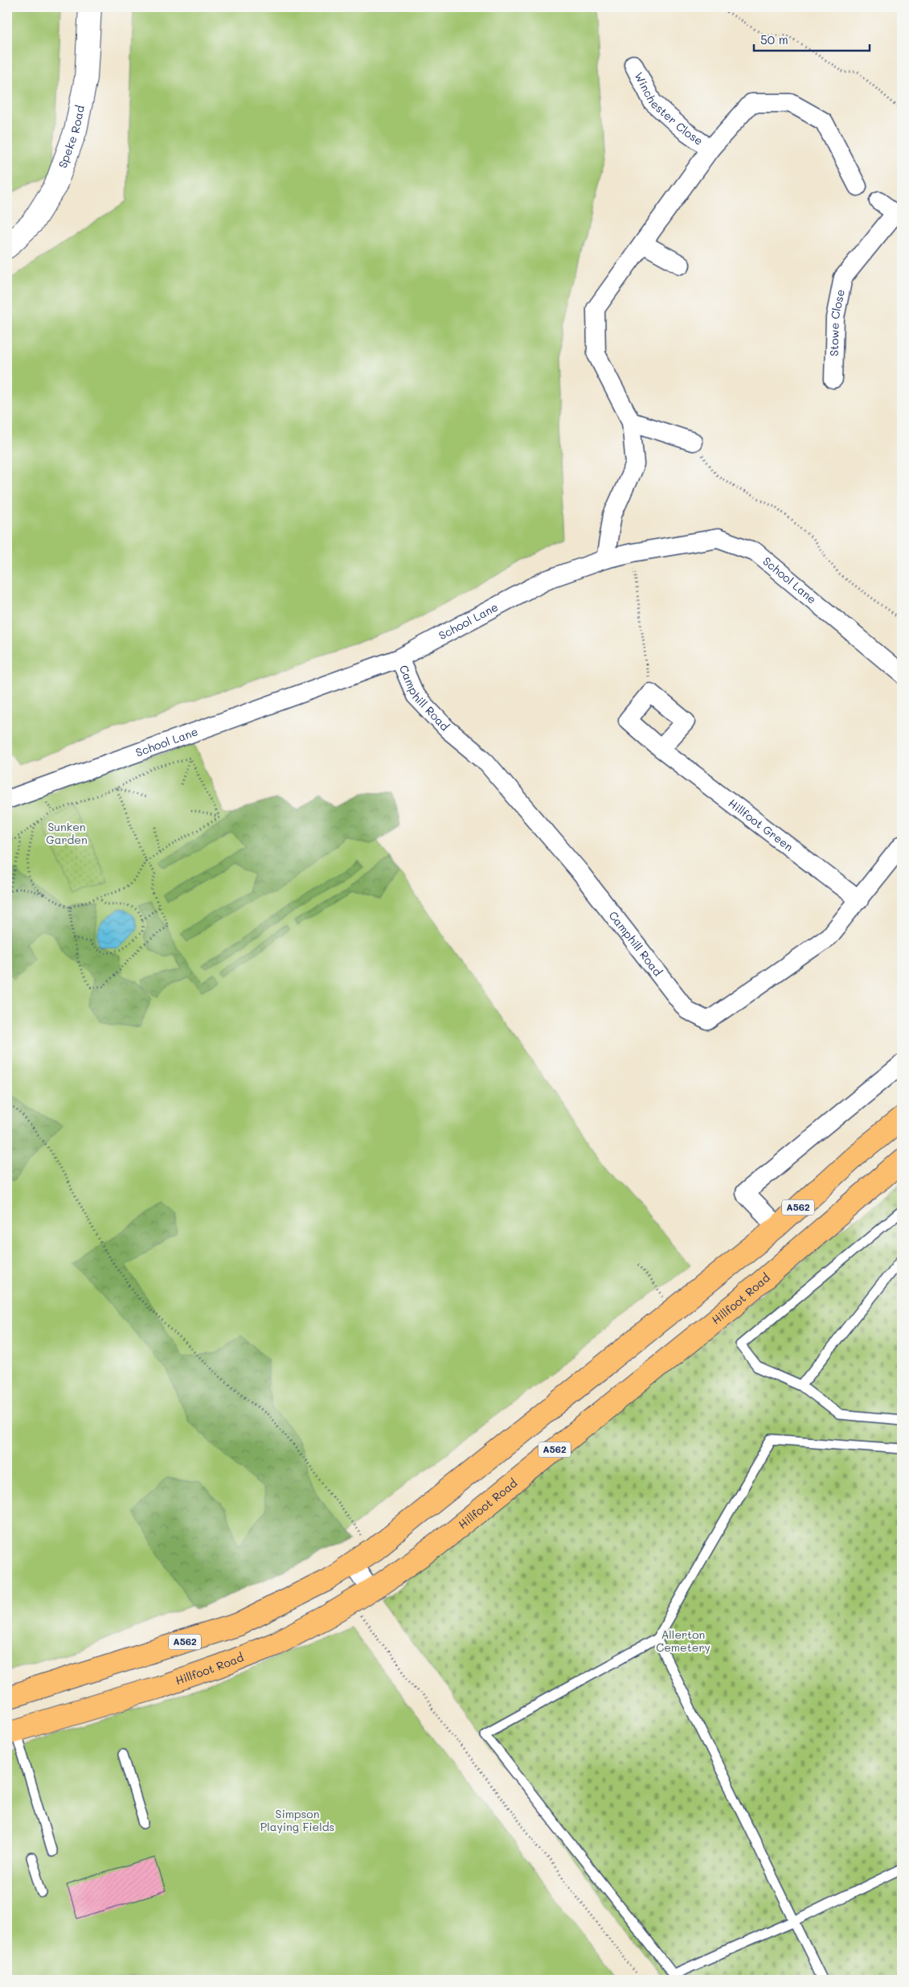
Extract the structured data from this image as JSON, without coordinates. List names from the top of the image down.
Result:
{
  "streets": {
    "highway": ["A562", "Hillfoot Road"],
    "street": [
      "Winchester Close",
      "Speke Road",
      "Stowe Close",
      "School Lane",
      "Camphill Road",
      "Hillfoot Green"
    ]
  },
  "crossings": [
    ["Winchester Close", "School Lane"],
    ["School Lane", "Camphill Road"],
    ["Camphill Road", "Hillfoot Green"]
  ],
  "parks": ["Sunken Garden", "Allerton Cemetery", "Simpson Playing Fields"],
  "scale_bar": "50 m"
}
